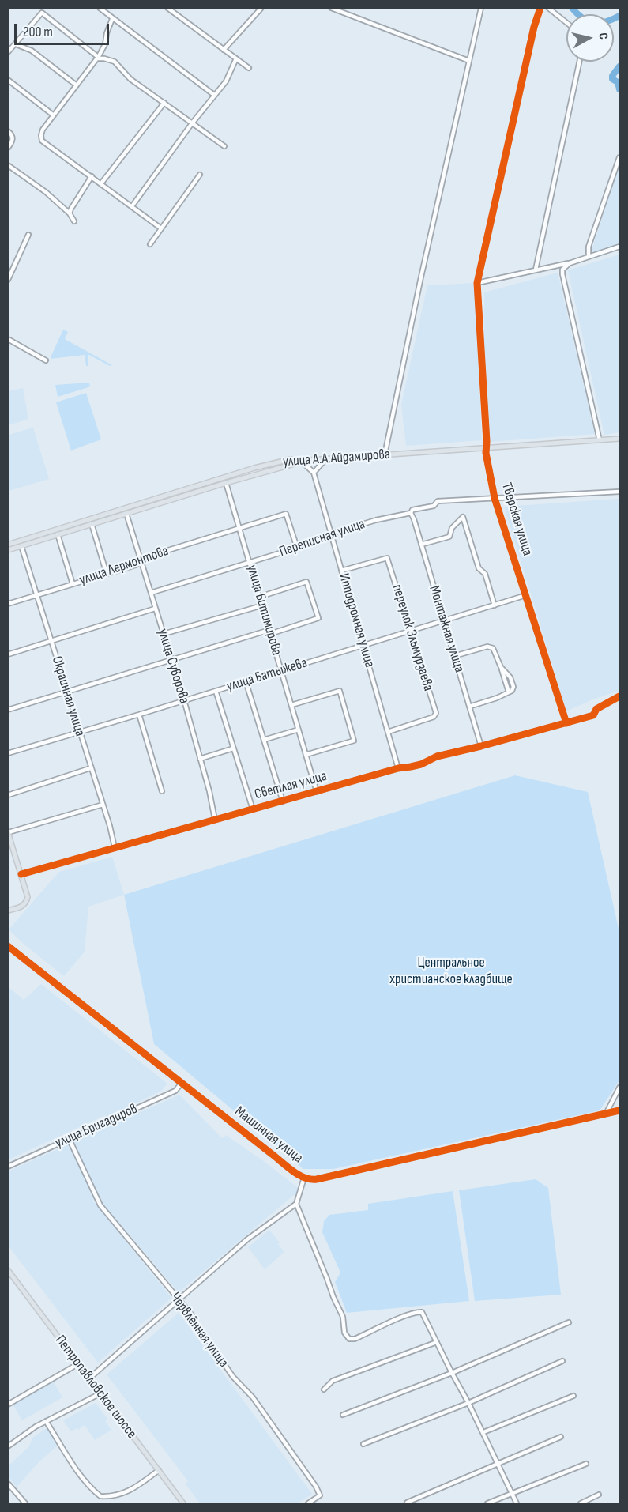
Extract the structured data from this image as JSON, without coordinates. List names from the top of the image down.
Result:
{
  "streets": {
    "main road": ["улица А.А.Айдамирова", "Петропавловское шоссе"],
    "street": [
      "Тверская улица",
      "Переписная улица",
      "улица Лермонтова",
      "улица Битимирова",
      "Ипподромная улица",
      "Монтажная улица",
      "переулок Эльмурзаева",
      "улица Суворова",
      "улица Батыжева",
      "Окраинная улица",
      "Светлая улица",
      "улица Бригадиров",
      "Машинная улица",
      "Червлённая улица"
    ]
  },
  "crossings": [
    ["улица А.А.Айдамирова", "Тверская улица"],
    ["улица А.А.Айдамирова", "улица Битимирова"],
    ["улица А.А.Айдамирова", "улица Суворова"],
    ["улица А.А.Айдамирова", "Окраинная улица"],
    ["Тверская улица", "Переписная улица"],
    ["Тверская улица", "улица Батыжева"],
    ["Тверская улица", "Светлая улица"],
    ["Переписная улица", "улица Лермонтова"],
    ["Переписная улица", "улица Битимирова"],
    ["Переписная улица", "Ипподромная улица"],
    ["Переписная улица", "Монтажная улица"],
    ["Переписная улица", "улица Суворова"],
    ["улица Лермонтова", "улица Битимирова"],
    ["улица Лермонтова", "улица Суворова"],
    ["улица Лермонтова", "Окраинная улица"],
    ["улица Битимирова", "улица Батыжева"],
    ["улица Битимирова", "Светлая улица"],
    ["Ипподромная улица", "переулок Эльмурзаева"],
    ["Ипподромная улица", "улица Батыжева"],
    ["Ипподромная улица", "Светлая улица"],
    ["Монтажная улица", "улица Батыжева"],
    ["Монтажная улица", "Светлая улица"],
    ["переулок Эльмурзаева", "улица Батыжева"],
    ["улица Суворова", "улица Батыжева"],
    ["улица Суворова", "Светлая улица"],
    ["улица Батыжева", "Окраинная улица"],
    ["Окраинная улица", "Светлая улица"],
    ["улица Бригадиров", "Машинная улица"],
    ["улица Бригадиров", "Червлённая улица"]
  ],
  "parks": ["Центральное христианское кладбище"],
  "scale_bar": "200 m",
  "north": "right"
}
